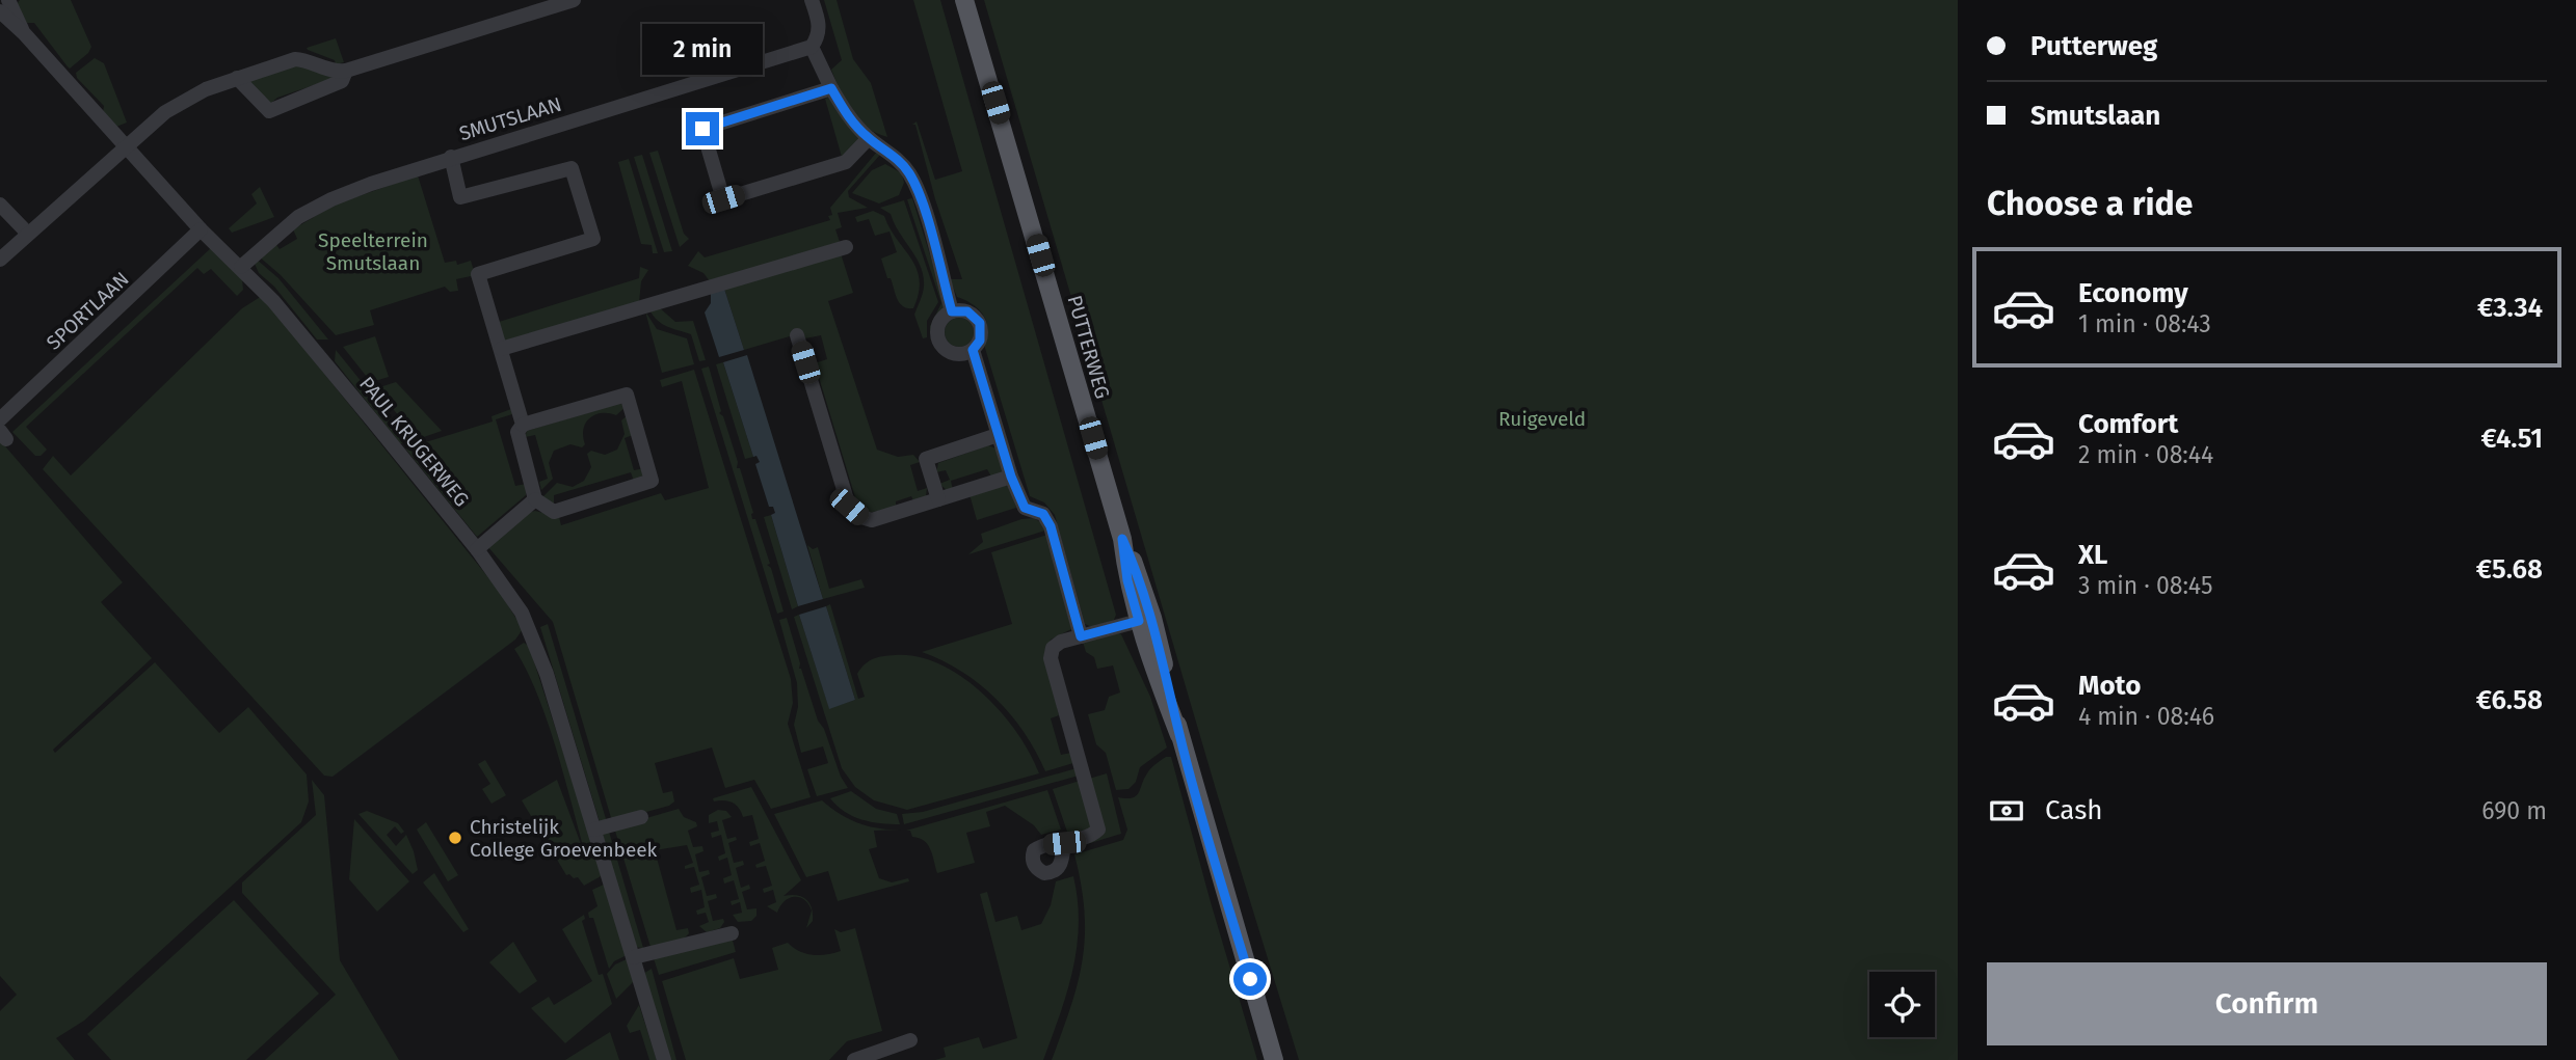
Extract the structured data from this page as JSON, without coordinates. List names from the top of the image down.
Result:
{
  "streets": {
    "main road": ["PUTTERWEG"],
    "street": ["SMUTSLAAN", "SPORTLAAN", "PAUL KRUGERWEG"]
  },
  "crossings": [
    ["SMUTSLAAN", "PAUL KRUGERWEG"],
    ["SPORTLAAN", "PAUL KRUGERWEG"]
  ],
  "parks": ["Speelterrein Smutslaan", "Ruigeveld"],
  "places": ["Christelijk College Groevenbeek"],
  "page": {
    "banner": ["Putterweg", "Smutslaan"],
    "bubble": "2 min",
    "heading": "Choose a ride",
    "list": [
      {
        "name": "Economy",
        "note": "1 min · 08:43",
        "value": "€3.34"
      },
      {
        "name": "Comfort",
        "note": "2 min · 08:44",
        "value": "€4.51"
      },
      {
        "name": "XL",
        "note": "3 min · 08:45",
        "value": "€5.68"
      },
      {
        "name": "Moto",
        "note": "4 min · 08:46",
        "value": "€6.58"
      }
    ],
    "pay": ["Cash", "690 m"],
    "buttons": "Confirm"
  }
}
